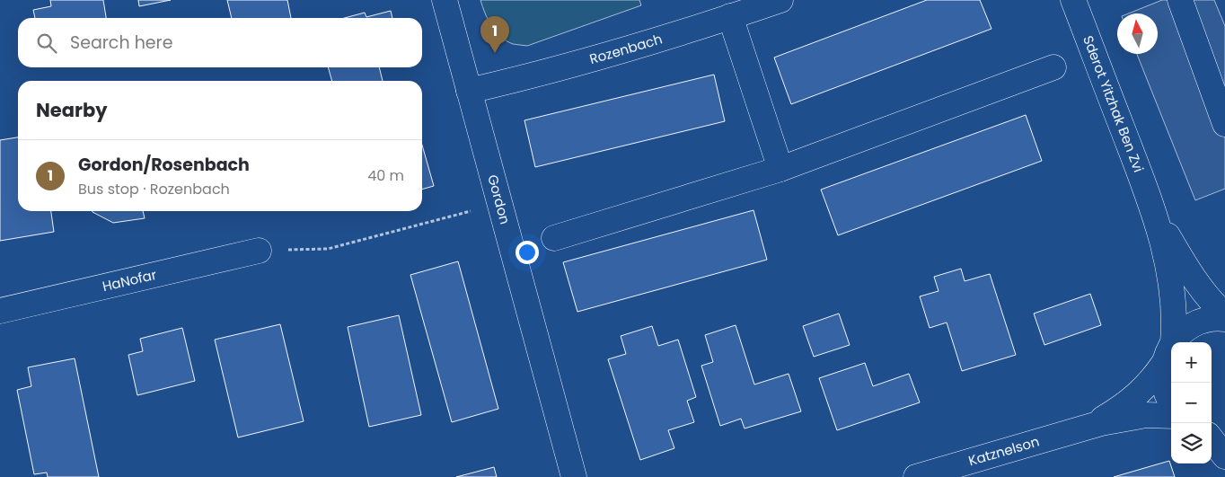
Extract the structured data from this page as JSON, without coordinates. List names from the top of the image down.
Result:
{
  "streets": {
    "street": [
      "Rozenbach",
      "Sderot Yitzhak Ben Zvi",
      "Gordon",
      "HaNofar",
      "Katznelson"
    ]
  },
  "crossings": [
    ["Rozenbach", "Gordon"],
    ["Sderot Yitzhak Ben Zvi", "Katznelson"]
  ],
  "north": "top",
  "page": {
    "pins": "1",
    "search": "Search here",
    "heading": "Nearby",
    "list": [
      {
        "mark": "1",
        "name": "Gordon/Rosenbach",
        "note": "Bus stop · Rozenbach",
        "value": "40 m"
      }
    ],
    "map_buttons": ["+", "−"]
  }
}
